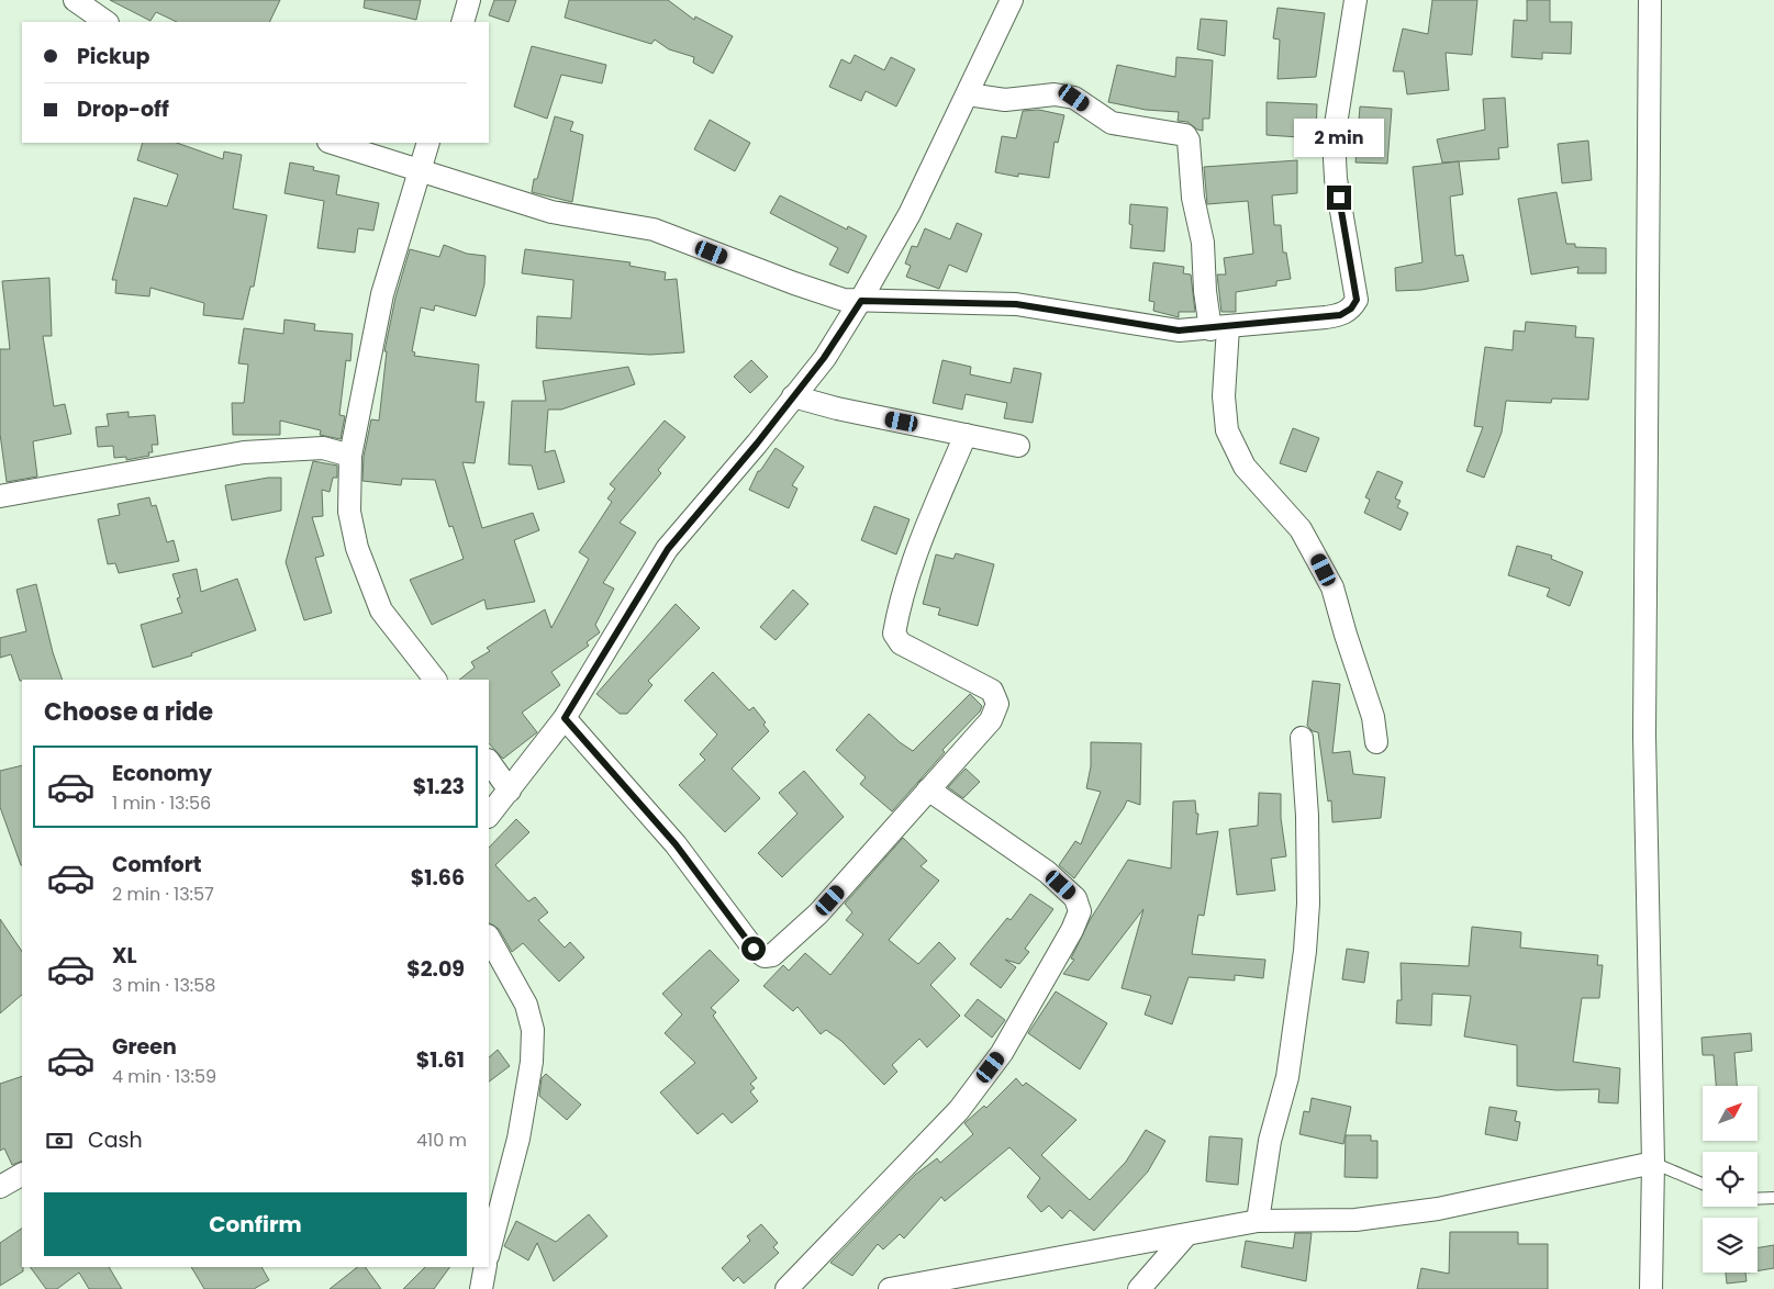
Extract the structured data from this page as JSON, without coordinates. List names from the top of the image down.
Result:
{
  "north": "top right",
  "page": {
    "banner": ["Pickup", "Drop-off"],
    "bubble": "2 min",
    "heading": "Choose a ride",
    "list": [
      {
        "name": "Economy",
        "note": "1 min · 13:56",
        "value": "$1.23"
      },
      {
        "name": "Comfort",
        "note": "2 min · 13:57",
        "value": "$1.66"
      },
      {
        "name": "XL",
        "note": "3 min · 13:58",
        "value": "$2.09"
      },
      {
        "name": "Green",
        "note": "4 min · 13:59",
        "value": "$1.61"
      }
    ],
    "pay": ["Cash", "410 m"],
    "buttons": "Confirm"
  }
}
